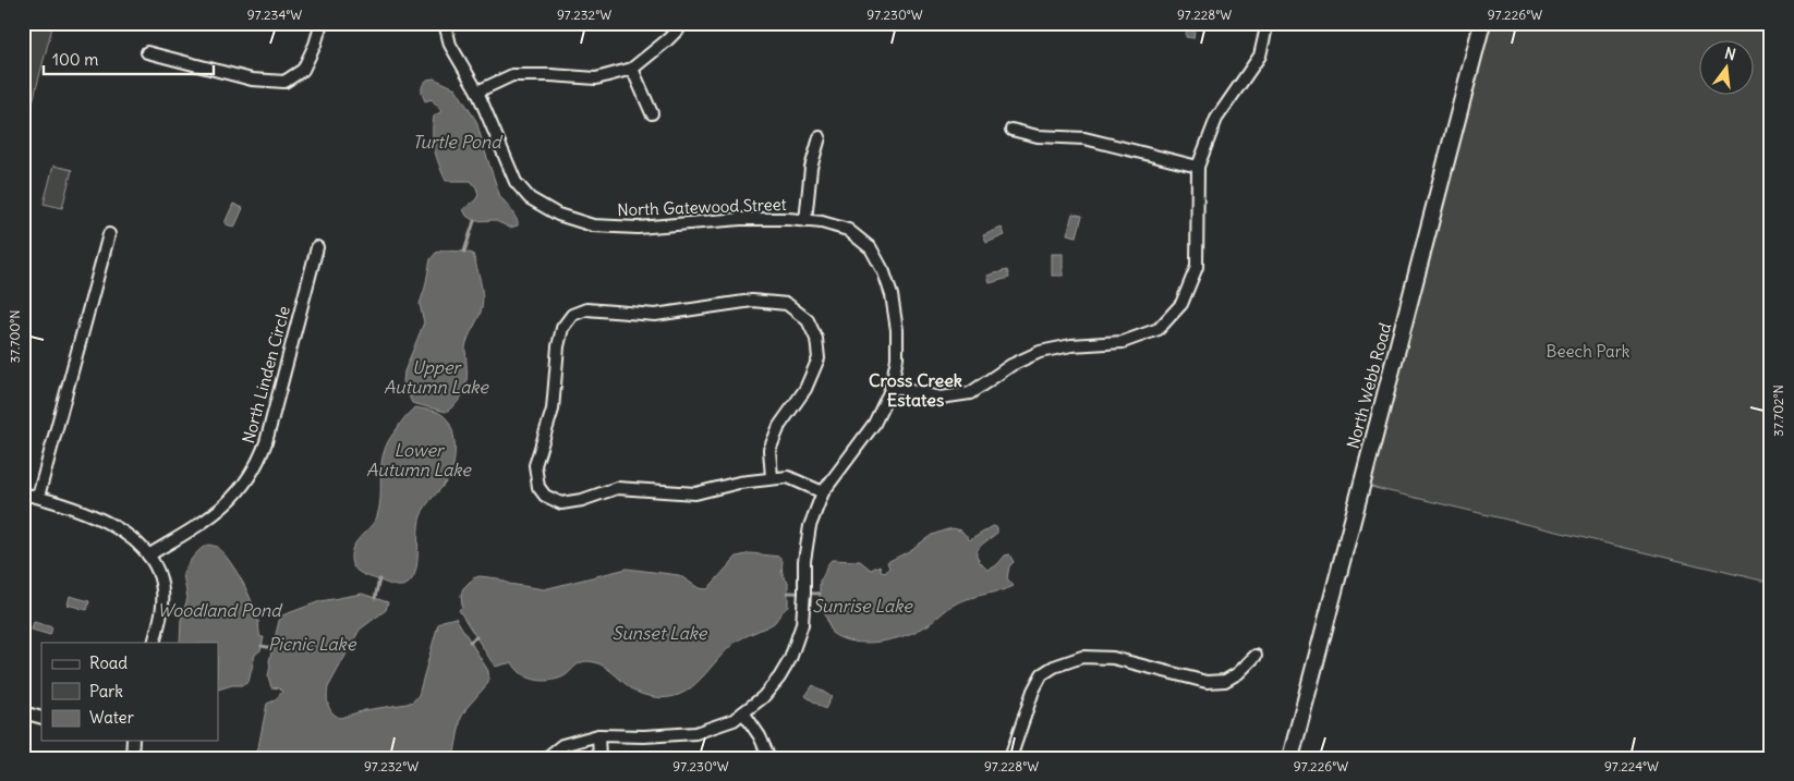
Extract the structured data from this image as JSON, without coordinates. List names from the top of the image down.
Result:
{
  "streets": {
    "main road": ["North Webb Road"],
    "street": ["North Gatewood Street", "North Linden Circle"]
  },
  "districts": ["Cross Creek Estates"],
  "water": [
    "Turtle Pond",
    "Upper Autumn Lake",
    "Lower Autumn Lake",
    "Sunrise Lake",
    "Woodland Pond",
    "Sunset Lake",
    "Picnic Lake"
  ],
  "parks": ["Beech Park"],
  "legend": ["Road", "Park", "Water"],
  "scale_bar": "100 m",
  "north": "top",
  "coordinates": [
    "97.234°W",
    "97.232°W",
    "97.230°W",
    "97.228°W",
    "97.226°W",
    "37.700°N",
    "37.702°N",
    "97.224°W"
  ]
}
